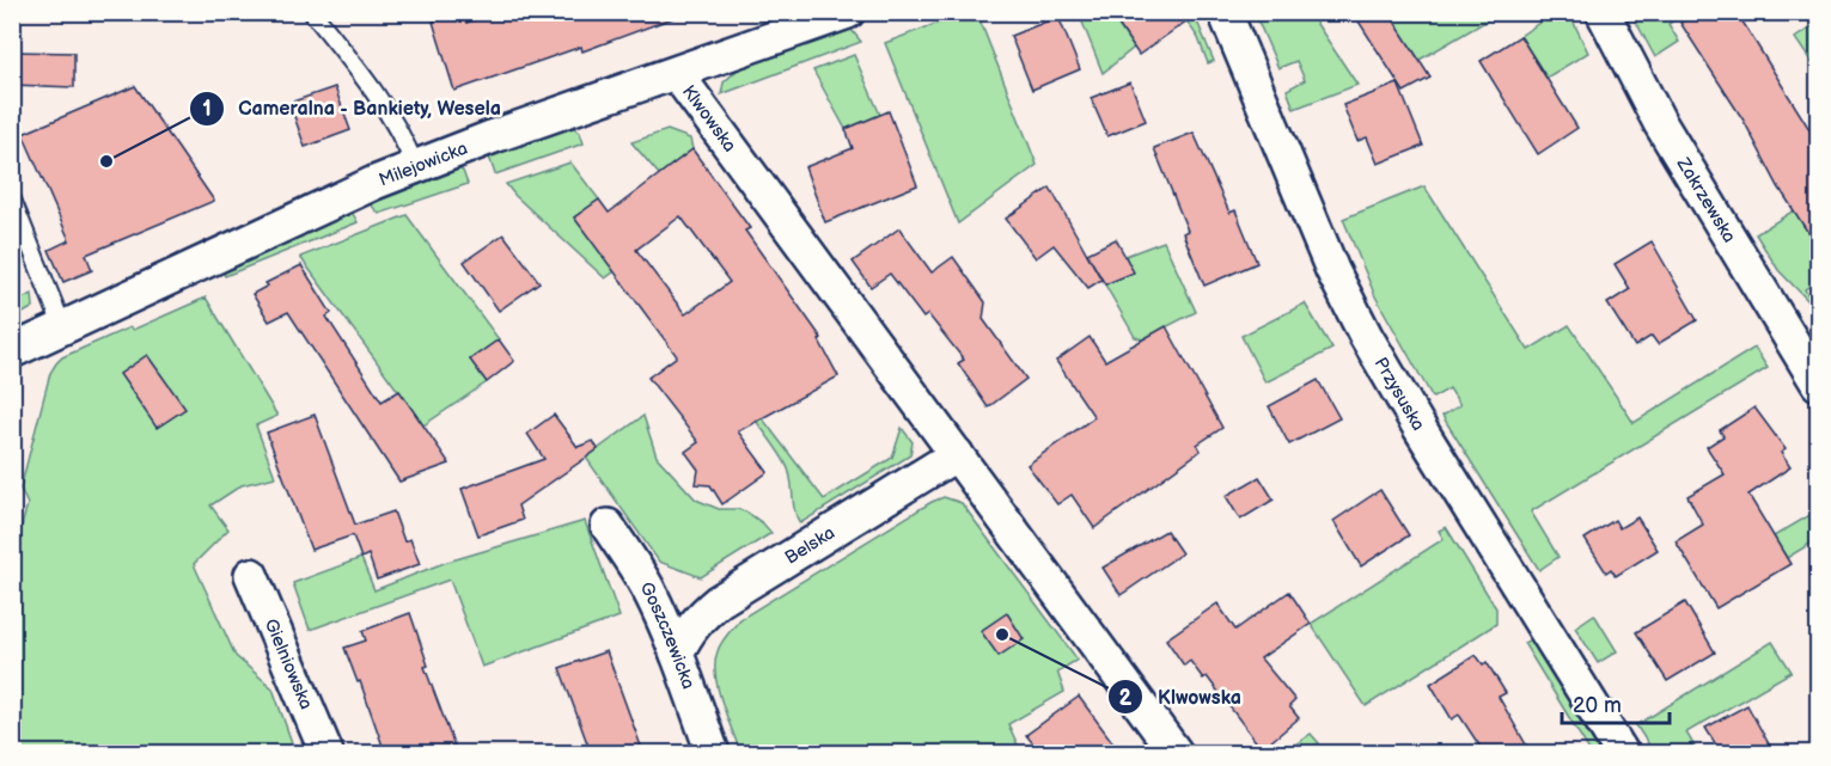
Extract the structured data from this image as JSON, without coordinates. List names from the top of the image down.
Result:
{
  "streets": {
    "street": [
      "Klwowska",
      "Milejowicka",
      "Zakrzewska",
      "Przysuska",
      "Belska",
      "Goszczewicka",
      "Gielniowska"
    ]
  },
  "crossings": [
    ["Klwowska", "Milejowicka"],
    ["Klwowska", "Belska"],
    ["Belska", "Goszczewicka"]
  ],
  "places": ["Cameralna - Bankiety, Wesela", "Klwowska"],
  "scale_bar": "20 m"
}
